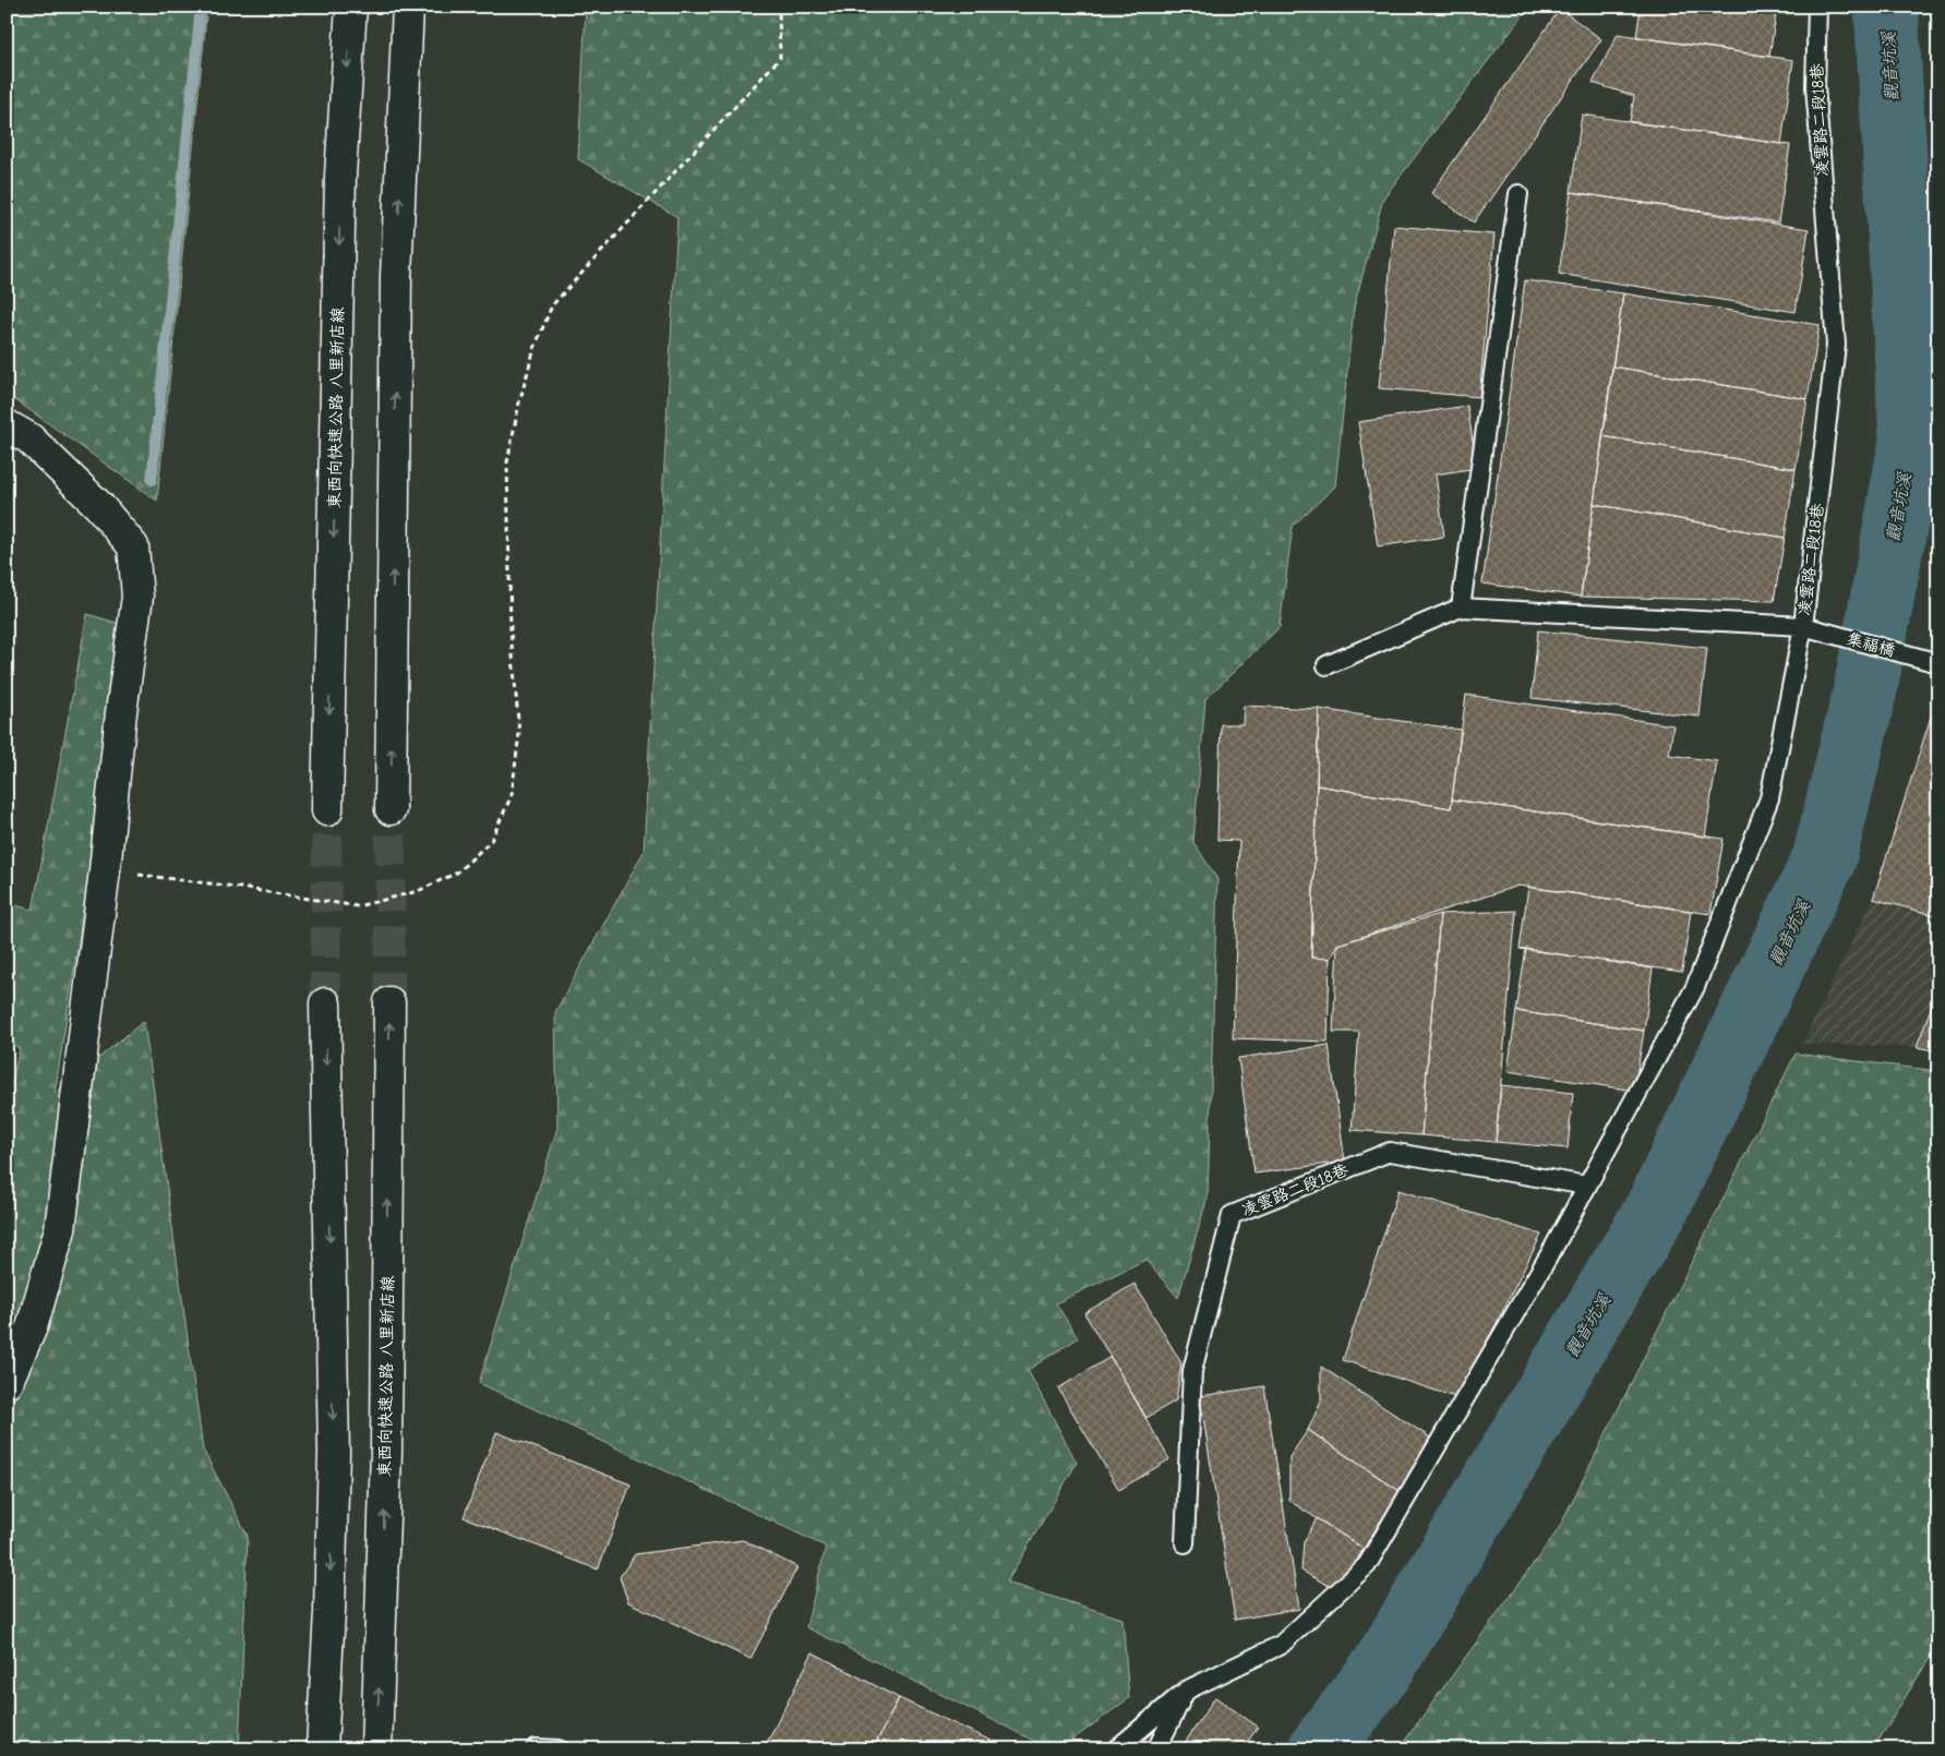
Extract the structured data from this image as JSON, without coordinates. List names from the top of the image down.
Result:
{
  "streets": {
    "main road": ["東西向快速公路 八里新店線"],
    "lane": ["凌雲路二段18巷", "集福橋"]
  },
  "crossings": [
    ["凌雲路二段18巷", "集福橋"]
  ],
  "water": ["觀音坑溪"]
}
